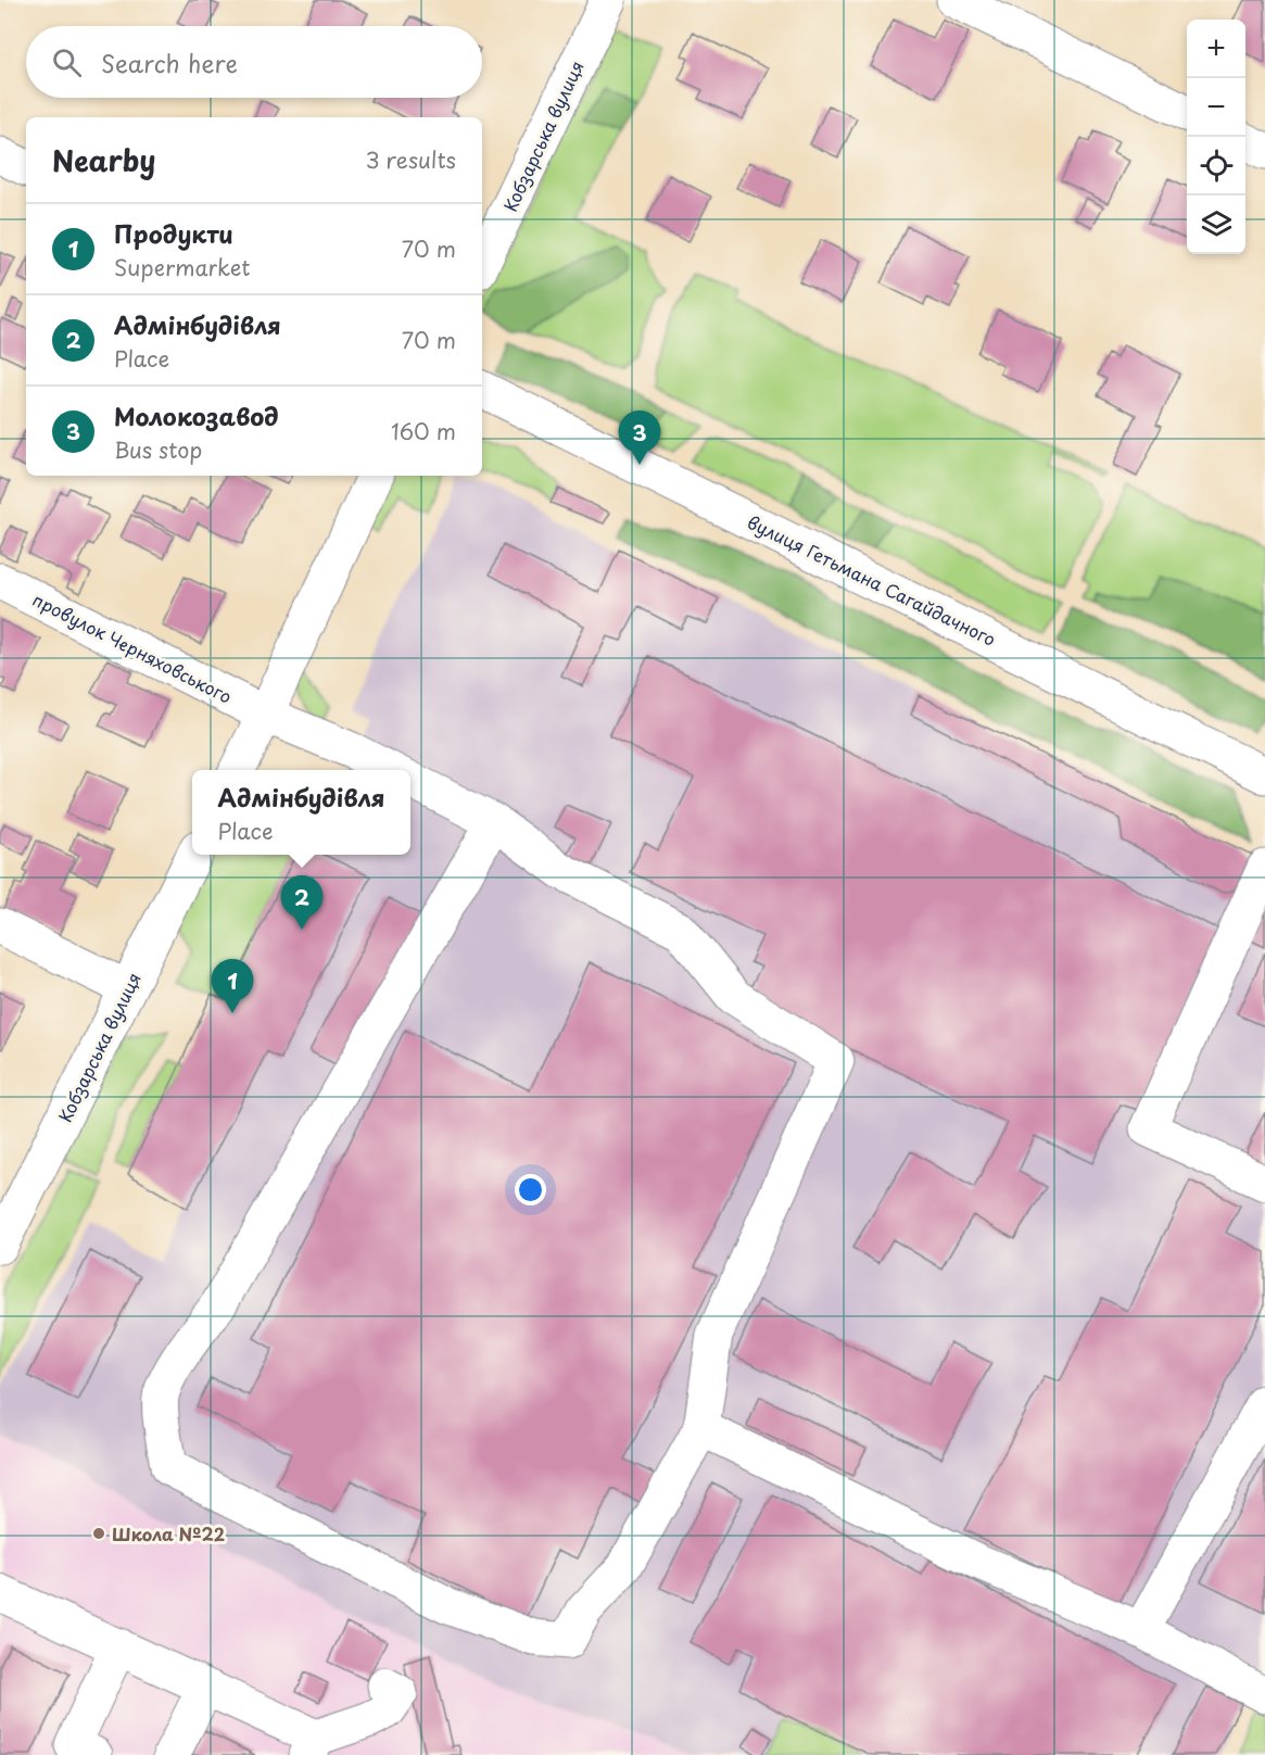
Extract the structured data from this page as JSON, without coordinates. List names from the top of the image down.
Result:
{
  "streets": {
    "street": ["Кобзарська вулиця", "вулиця Гетьмана Сагайдачного", "провулок Черняховського"]
  },
  "places": ["Школа №22"],
  "page": {
    "map_buttons": ["+", "−"],
    "search": "Search here",
    "heading": ["Nearby", "3 results"],
    "list": [
      {
        "mark": "1",
        "name": "Продукти",
        "note": "Supermarket",
        "value": "70 m"
      },
      {
        "mark": "2",
        "name": "Адмінбудівля",
        "note": "Place",
        "value": "70 m"
      },
      {
        "mark": "3",
        "name": "Молокозавод",
        "note": "Bus stop",
        "value": "160 m"
      }
    ],
    "pins": ["3", "2", "1"],
    "popup": ["Адмінбудівля", "Place"]
  }
}
